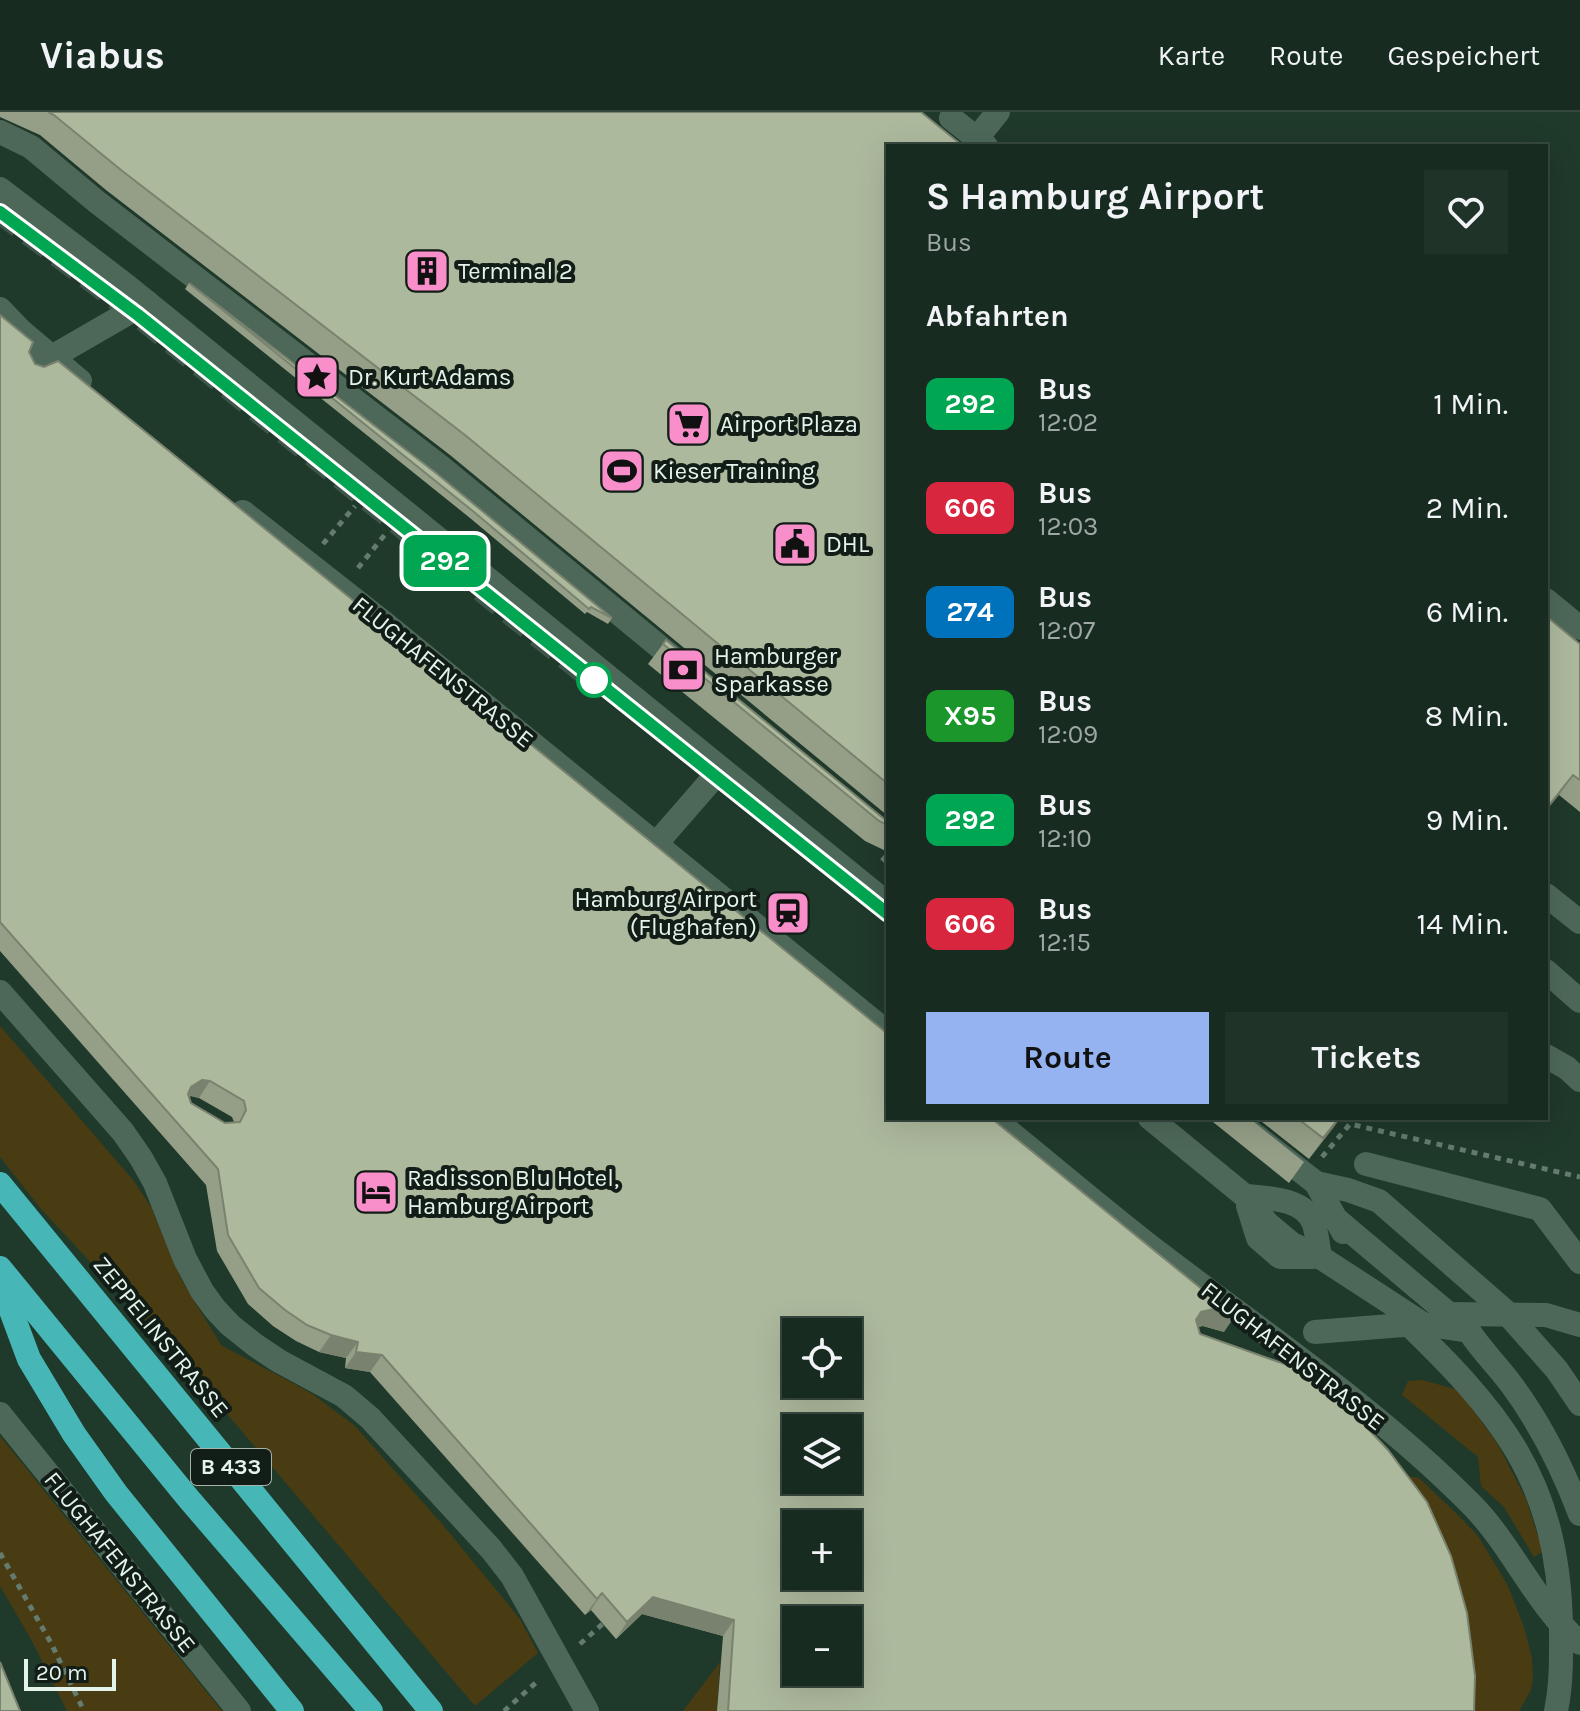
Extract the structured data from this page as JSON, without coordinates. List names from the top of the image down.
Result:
{
  "streets": {
    "highway": ["ZEPPELINSTRASSE", "B 433"],
    "street": ["FLUGHAFENSTRASSE"]
  },
  "places": {
    "building": ["Terminal 2"],
    "place": ["Dr. Kurt Adams"],
    "supermarket": ["Airport Plaza"],
    "sports": ["Kieser Training"],
    "public building": ["DHL"],
    "bank": ["Hamburger Sparkasse"],
    "station": ["Hamburg Airport (Flughafen)"],
    "hotel": ["Radisson Blu Hotel, Hamburg Airport"]
  },
  "lines": ["bus line 292"],
  "scale_bar": "20 m",
  "page": {
    "header": "Viabus",
    "nav": ["Karte", "Route", "Gespeichert"],
    "on_map": "292",
    "heading": [
      ["S Hamburg Airport", "Bus"],
      "Abfahrten"
    ],
    "list": [
      {
        "mark": "292",
        "name": "Bus",
        "note": "12:02",
        "value": "1 Min."
      },
      {
        "mark": "606",
        "name": "Bus",
        "note": "12:03",
        "value": "2 Min."
      },
      {
        "mark": "274",
        "name": "Bus",
        "note": "12:07",
        "value": "6 Min."
      },
      {
        "mark": "X95",
        "name": "Bus",
        "note": "12:09",
        "value": "8 Min."
      },
      {
        "mark": "292",
        "name": "Bus",
        "note": "12:10",
        "value": "9 Min."
      },
      {
        "mark": "606",
        "name": "Bus",
        "note": "12:15",
        "value": "14 Min."
      }
    ],
    "buttons": ["Route", "Tickets"],
    "map_buttons": ["+", "−"],
    "scale": "20 m"
  }
}
